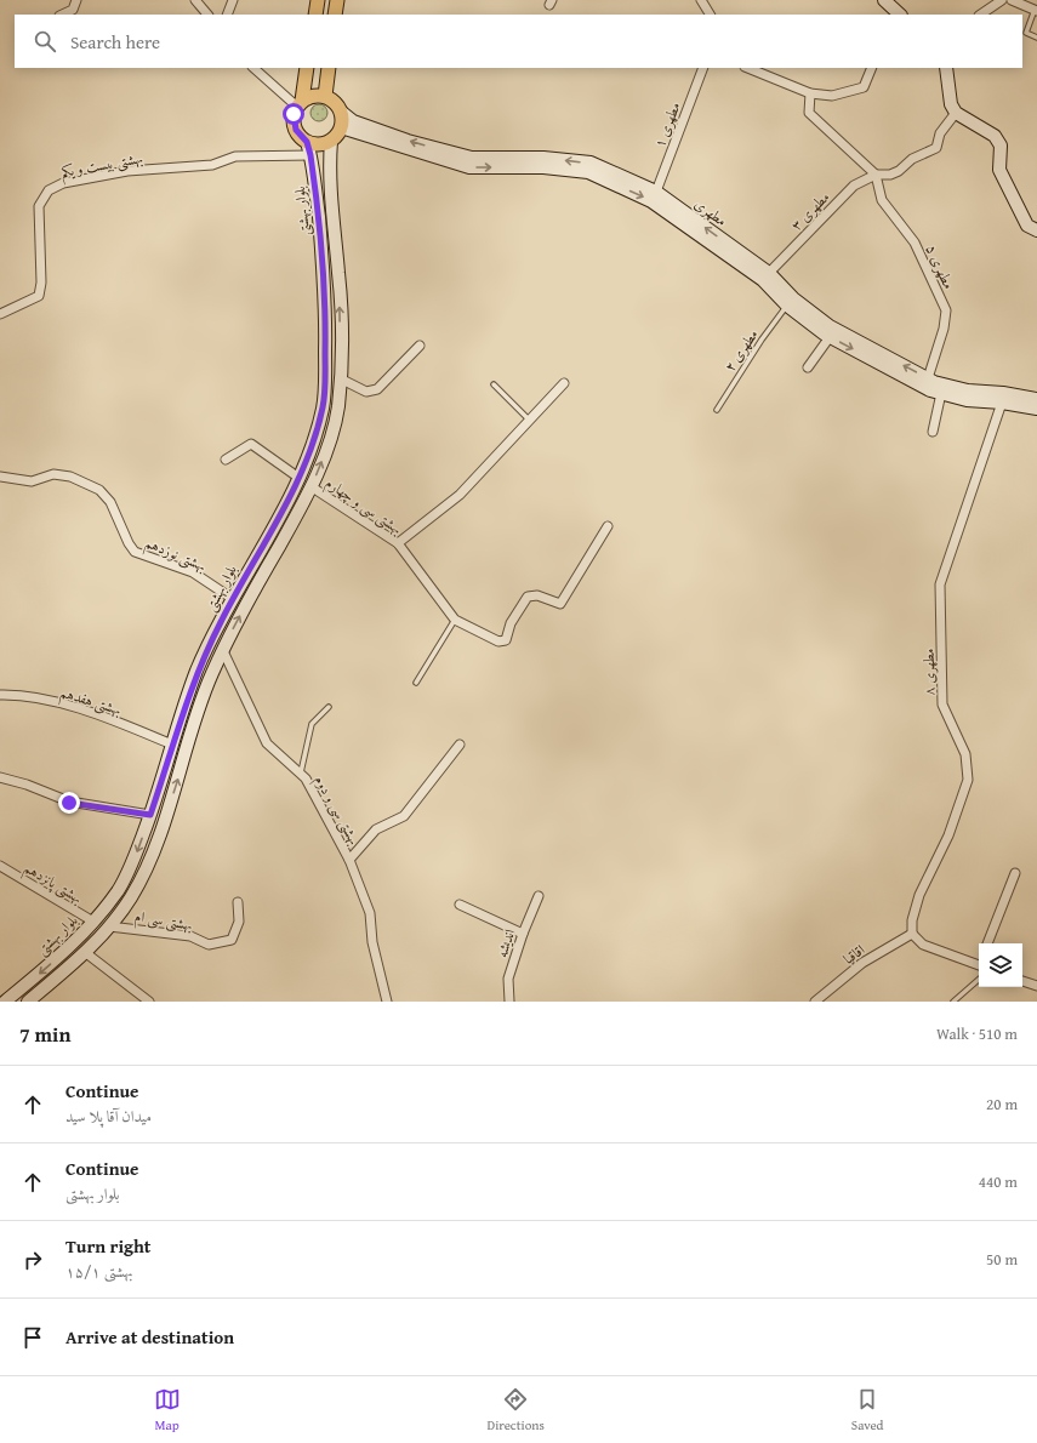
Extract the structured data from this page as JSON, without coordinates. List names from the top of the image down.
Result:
{
  "streets": {
    "main road": ["بلوار بهشتی", "مطهری"],
    "street": [
      "مطهری ۱",
      "بهشتی بیست و یکم",
      "مطهری ۳",
      "مطهری ۵",
      "بهشتی سی و چهارم",
      "بهشتی نوزدهم",
      "مطهری ۸",
      "بهشتی هفدهم",
      "بهشتی سی و دوم",
      "بهشتی پانزدهم",
      "بهشتی سی ام",
      "اندیشه",
      "اقاقیا"
    ],
    "lane": ["مطهری ۲"]
  },
  "crossings": [
    ["مطهری ۱", "مطهری"],
    ["بهشتی بیست و یکم", "بلوار بهشتی"],
    ["بلوار بهشتی", "مطهری"],
    ["بلوار بهشتی", "بهشتی سی و چهارم"],
    ["بلوار بهشتی", "بهشتی نوزدهم"],
    ["بلوار بهشتی", "بهشتی هفدهم"],
    ["بلوار بهشتی", "بهشتی سی و دوم"],
    ["بلوار بهشتی", "بهشتی پانزدهم"],
    ["بلوار بهشتی", "بهشتی سی ام"],
    ["مطهری ۳", "مطهری"],
    ["مطهری ۳", "مطهری ۵"],
    ["مطهری", "مطهری ۵"],
    ["مطهری", "مطهری ۲"],
    ["مطهری", "مطهری ۸"],
    ["مطهری ۸", "اقاقیا"]
  ],
  "page": {
    "search": "Search here",
    "heading": ["7 min", "Walk · 510 m"],
    "list": [
      ["Continue", "میدان آقا پلا سید", "20 m"],
      ["Continue", "بلوار بهشتی", "440 m"],
      ["Turn right", "۱۵/۱ بهشتی", "50 m"],
      "Arrive at destination"
    ],
    "nav": ["Map", "Directions", "Saved"]
  }
}
